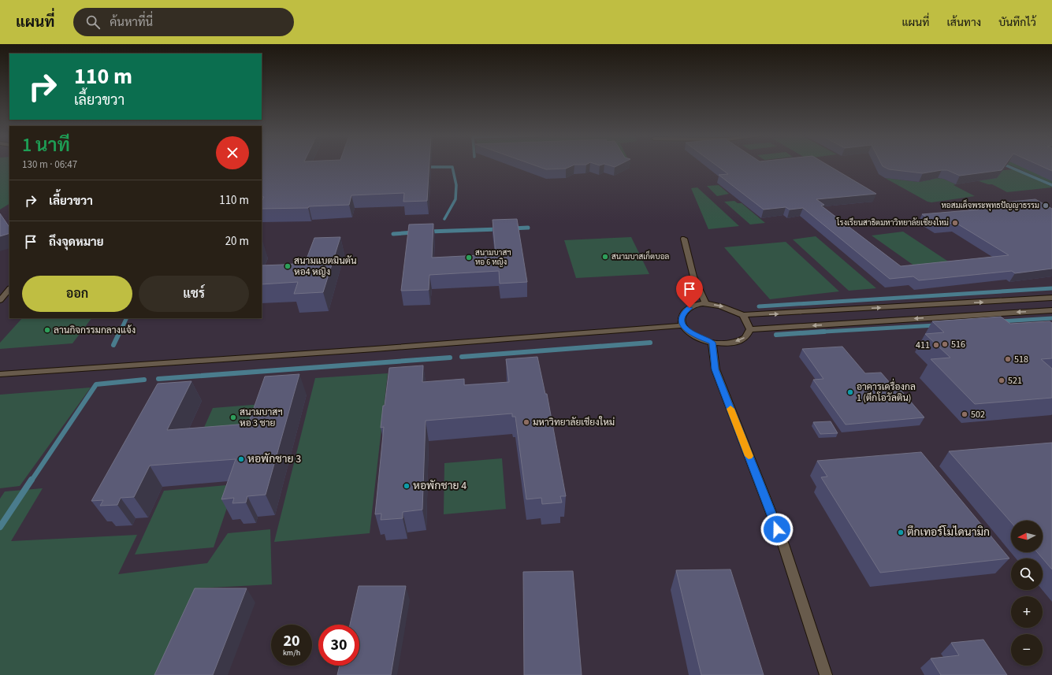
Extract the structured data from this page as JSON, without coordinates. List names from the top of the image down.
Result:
{
  "places": [
    "หอสมเด็จพระพุทธปัญญาธรรม",
    "โรงเรียนสาธิตมหาวิทยาลัยเชียงใหม่",
    "สนามบาสเก็ตบอล",
    "สนามบาสฯ หอ 6 หญิง",
    "สนามแบตมินตัน หอ4 หญิง",
    "ลานกิจกรรมกลางแจ้ง",
    "516",
    "411",
    "518",
    "521",
    "อาคารเครื่องกล 1 (ตึกโอวัลติน)",
    "502",
    "สนามบาสฯ หอ 3 ชาย",
    "มหาวิทยาลัยเชียงใหม่",
    "หอพักชาย 3",
    "หอพักชาย 4",
    "ตึกเทอร์โมไดนามิก"
  ],
  "north": "left",
  "page": {
    "header": "แผนที่",
    "search": "ค้นหาที่นี่",
    "nav": ["แผนที่", "เส้นทาง", "บันทึกไว้"],
    "turn": ["110 m", "เลี้ยวขวา"],
    "heading": ["1 นาที", "130 m · 06:47"],
    "list": [
      {
        "name": "เลี้ยวขวา",
        "value": "110 m"
      },
      {
        "name": "ถึงจุดหมาย",
        "value": "20 m"
      }
    ],
    "buttons": ["ออก", "แชร์"],
    "map_buttons": ["+", "−"],
    "speed": "20 km/h",
    "limit": "30"
  }
}
